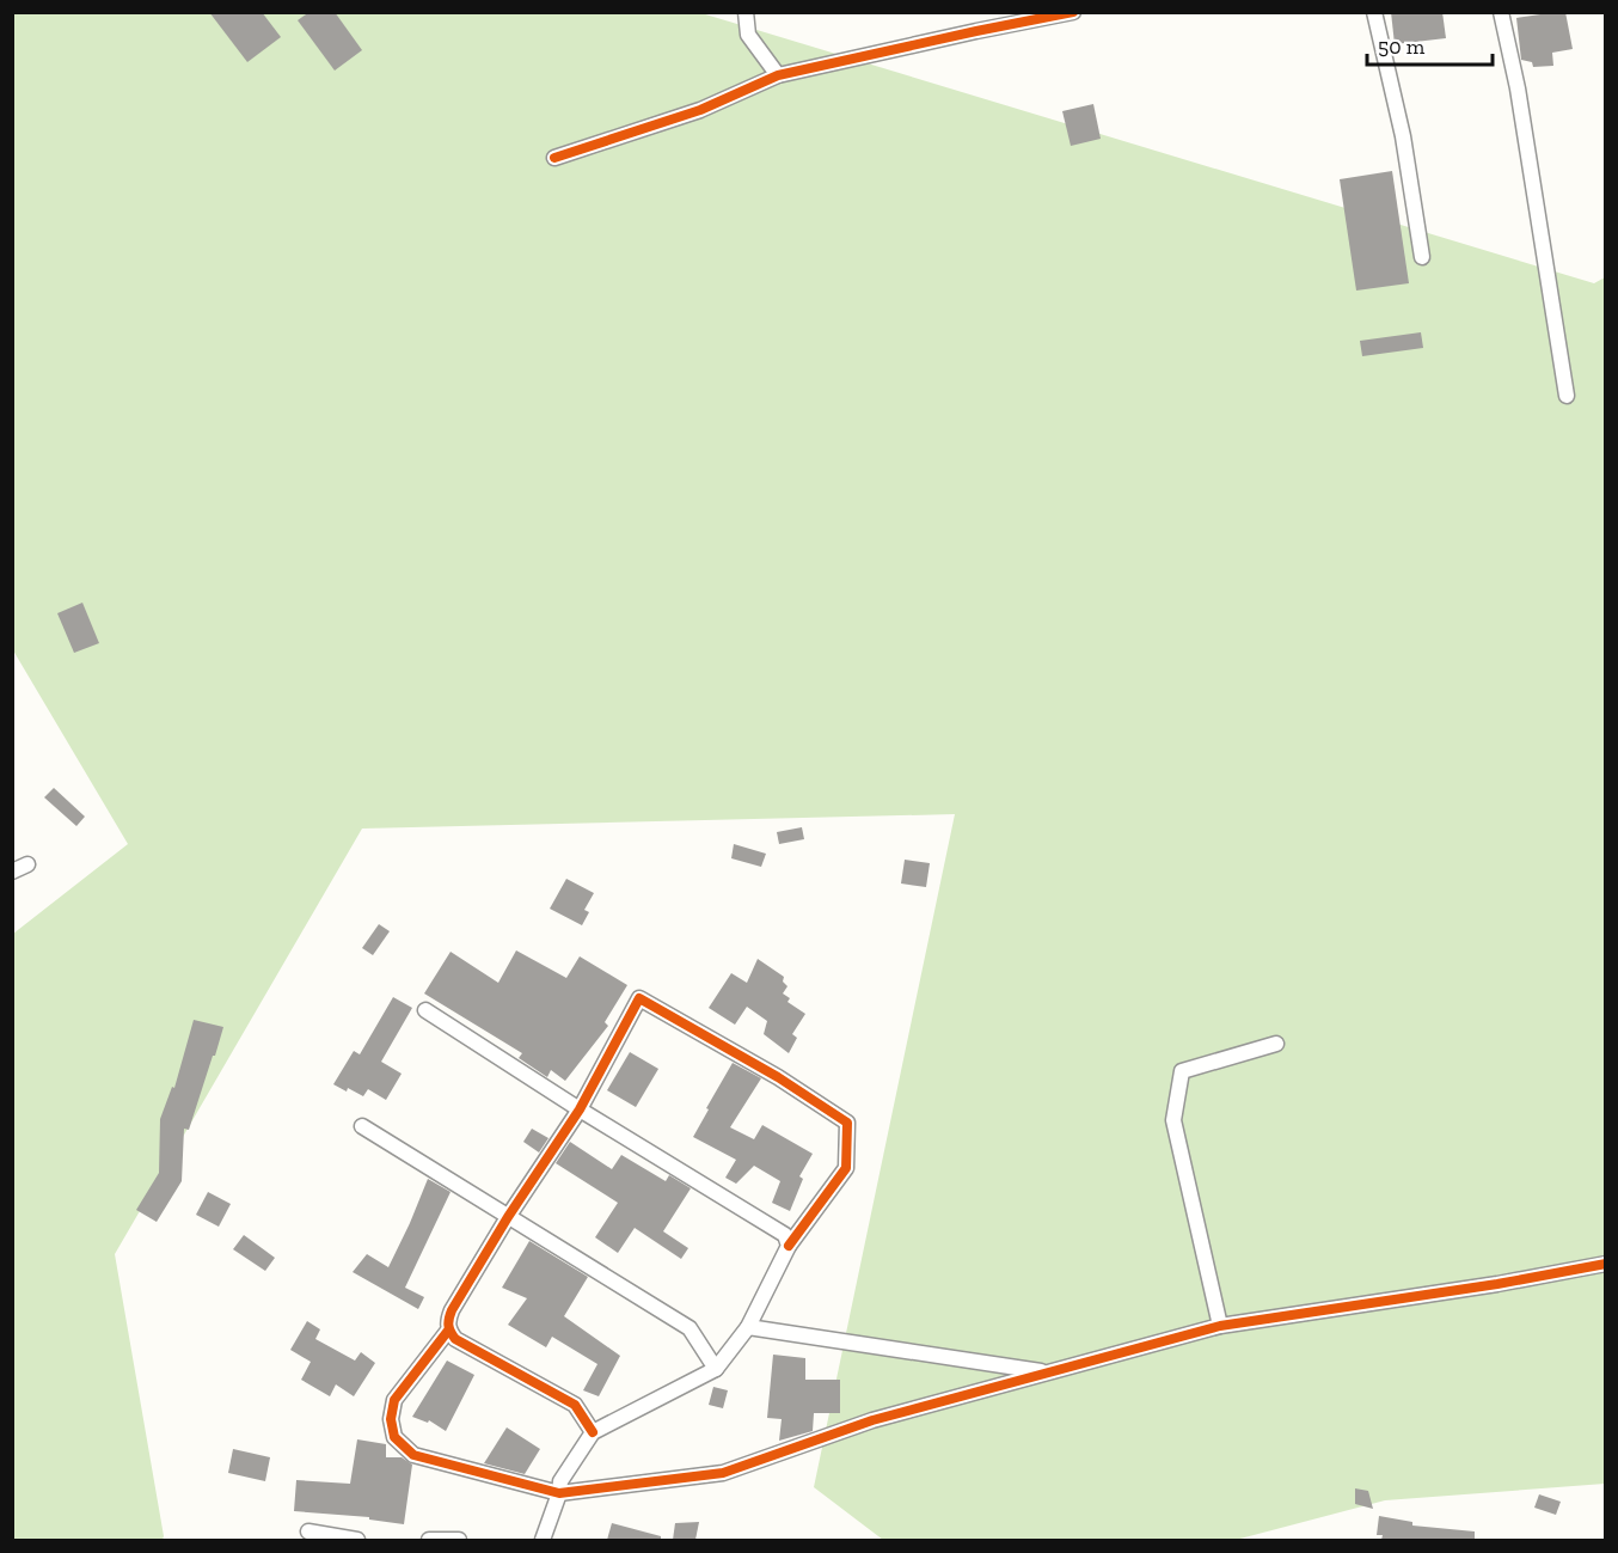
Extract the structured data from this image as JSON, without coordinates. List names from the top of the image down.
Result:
{
  "scale_bar": "50 m"
}
